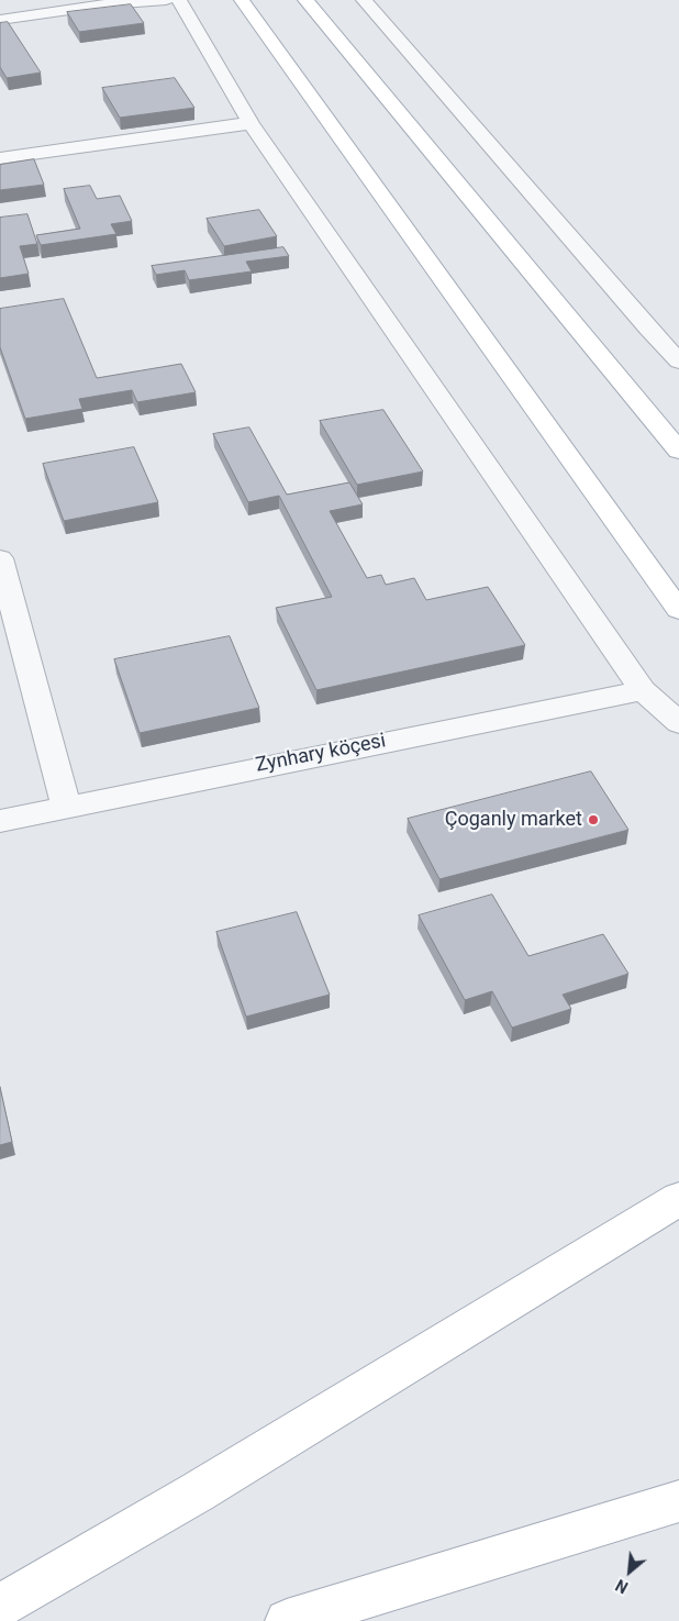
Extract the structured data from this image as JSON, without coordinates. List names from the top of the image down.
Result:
{
  "streets": {
    "street": ["Zynhary köçesi"]
  },
  "places": ["Çoganly market"],
  "north": "bottom left"
}
